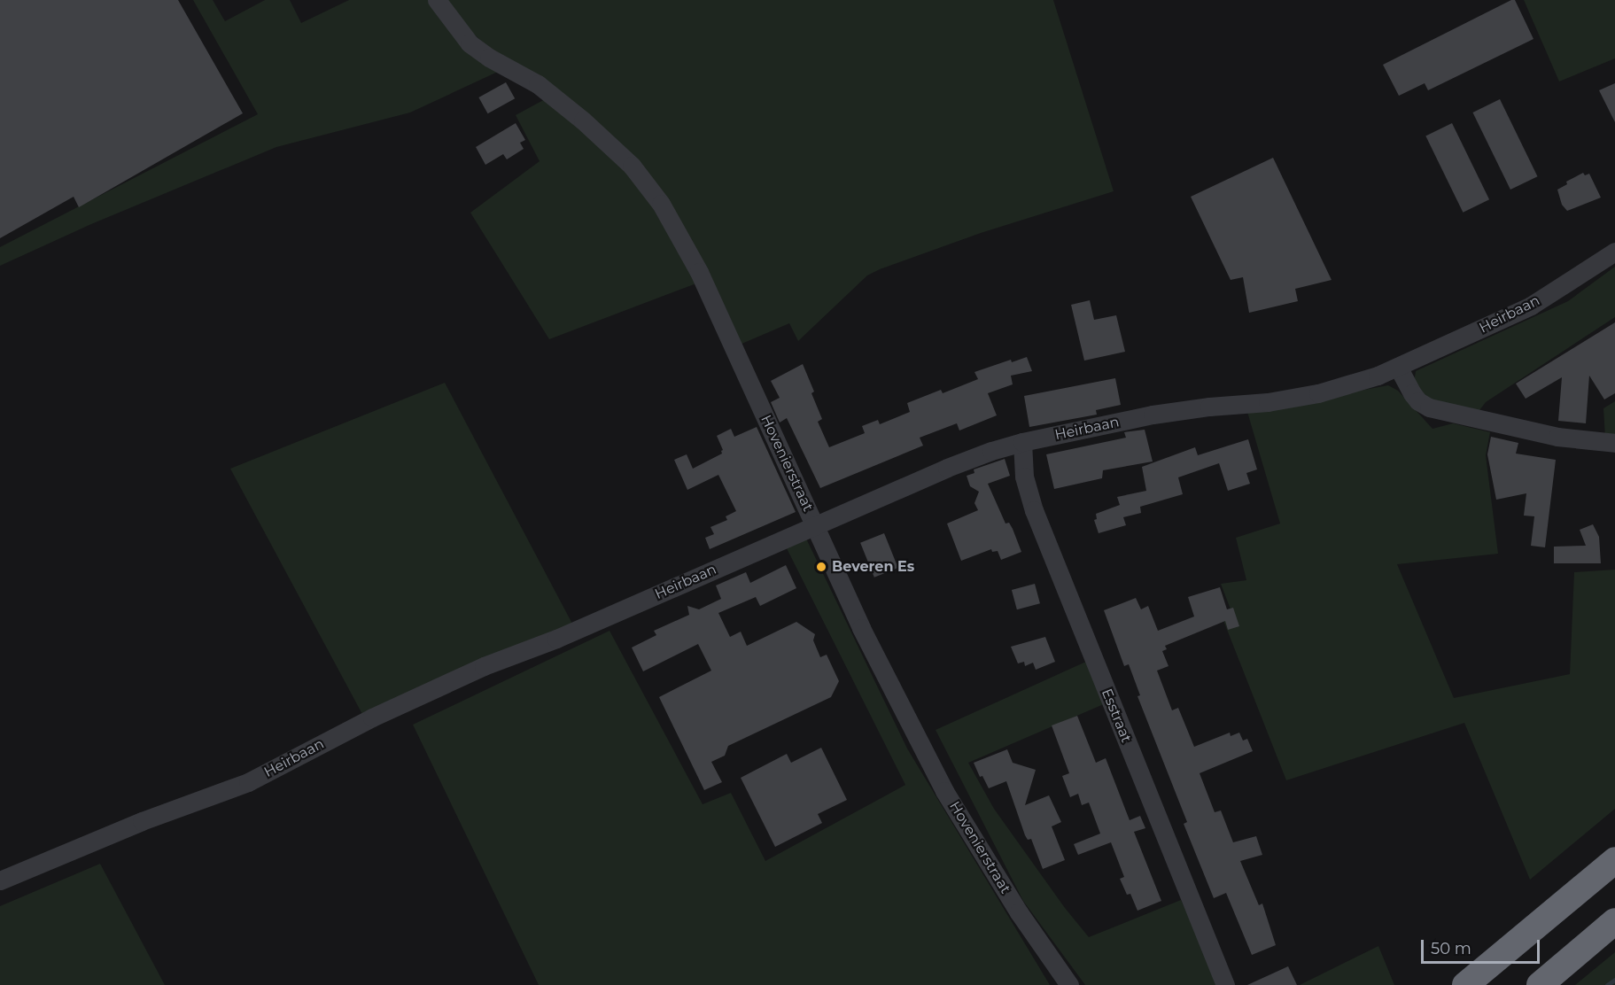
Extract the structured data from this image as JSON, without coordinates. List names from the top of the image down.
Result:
{
  "streets": {
    "street": ["Heirbaan", "Hovenierstraat", "Esstraat"]
  },
  "crossings": [
    ["Heirbaan", "Hovenierstraat"],
    ["Heirbaan", "Esstraat"]
  ],
  "places": ["Beveren Es"],
  "scale_bar": "50 m"
}
